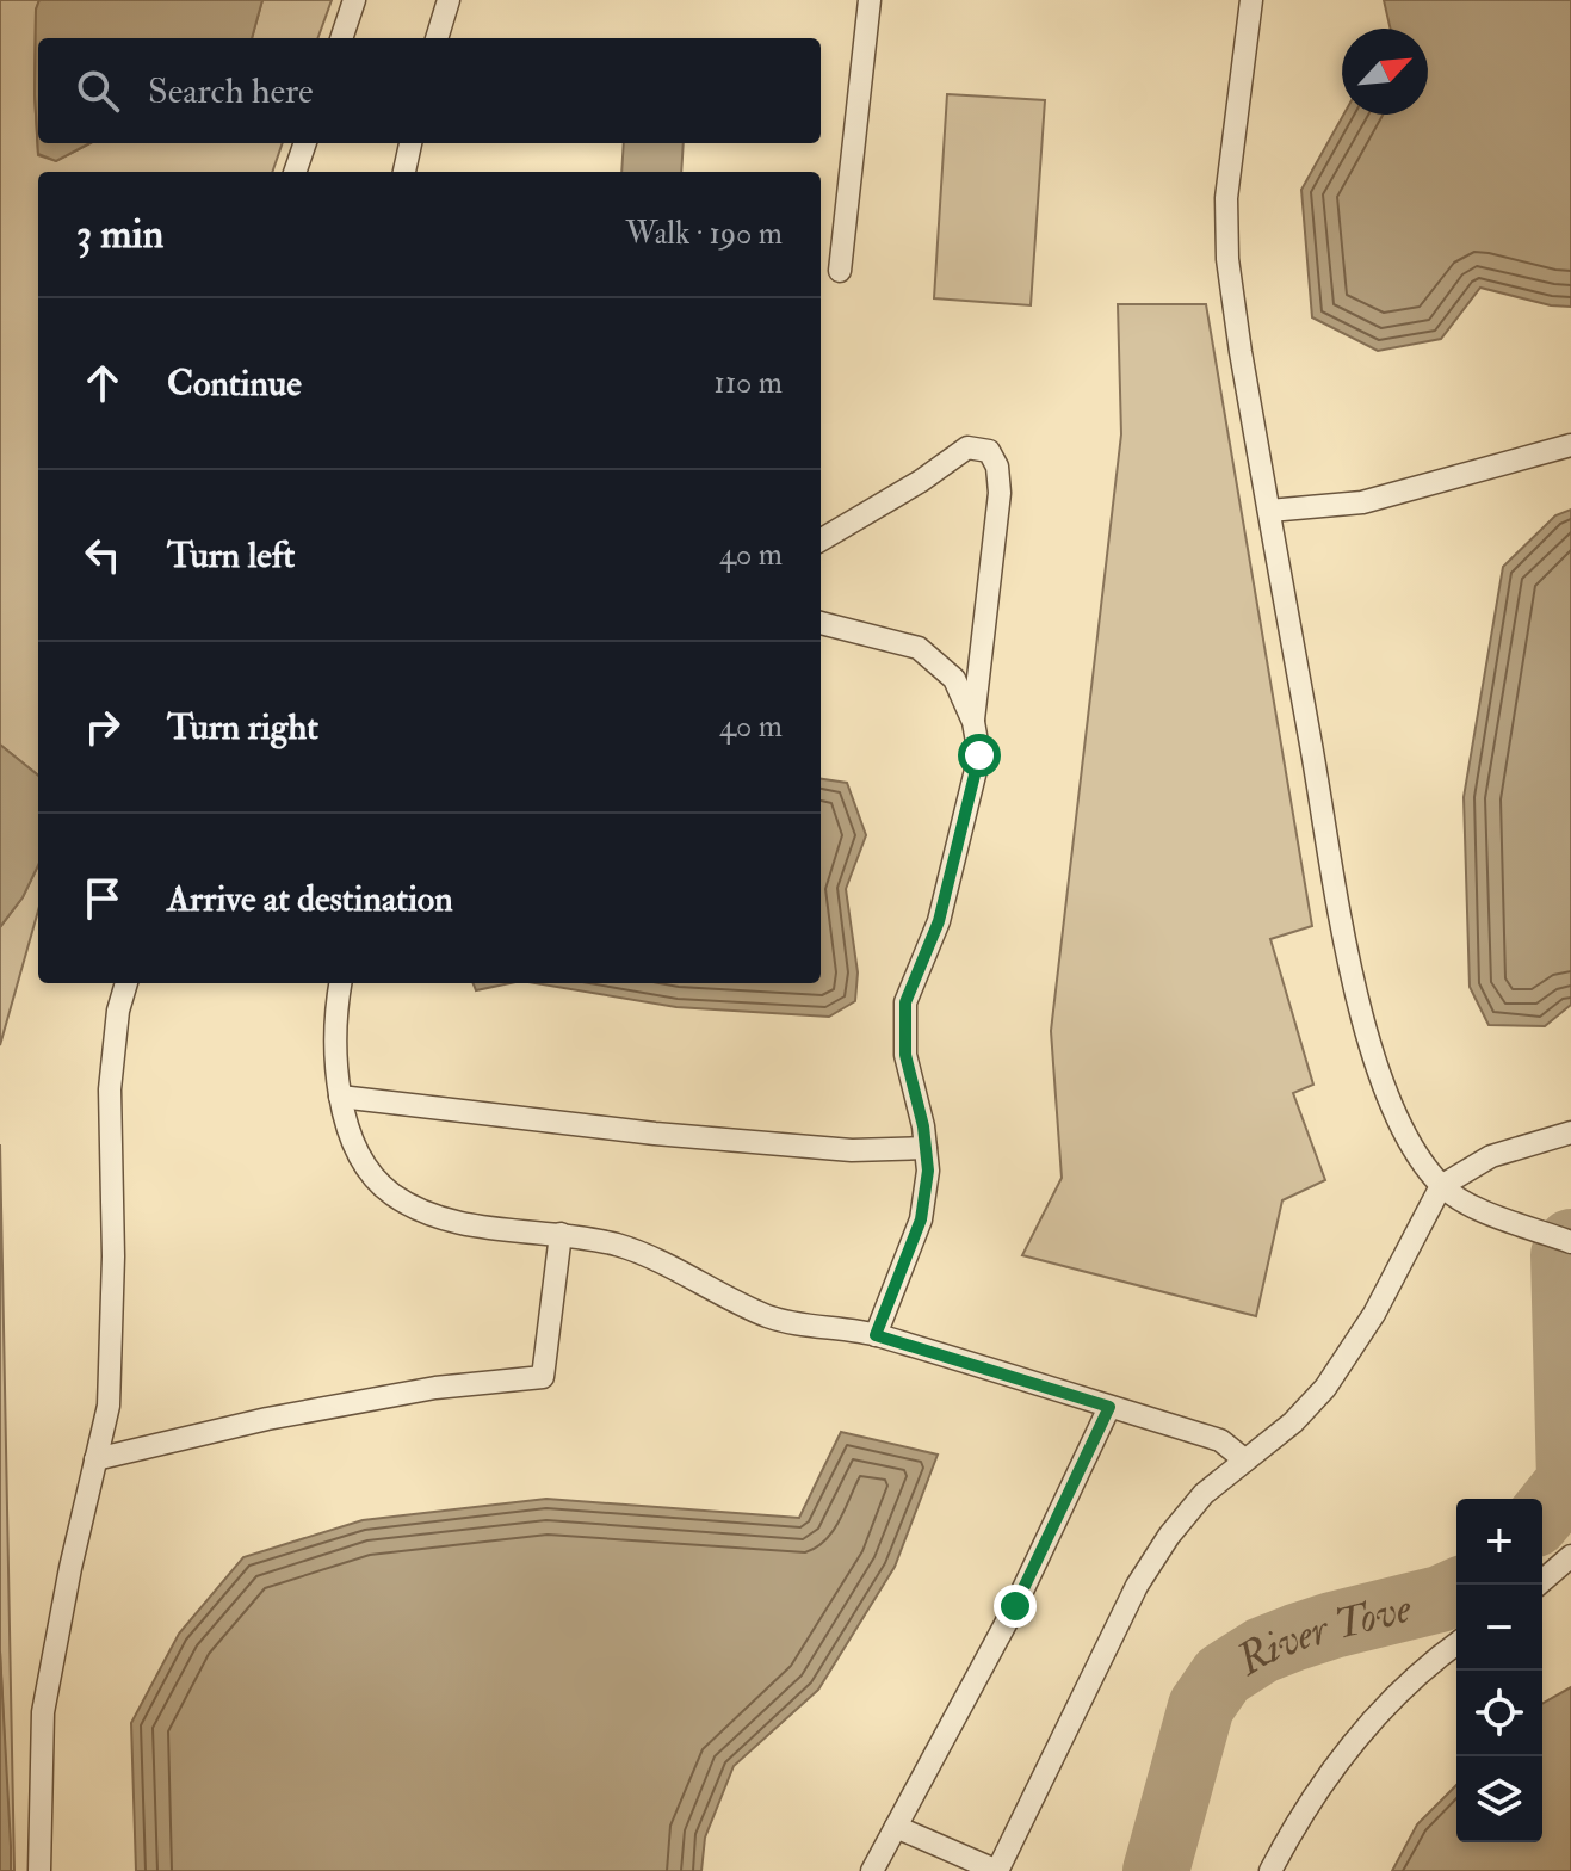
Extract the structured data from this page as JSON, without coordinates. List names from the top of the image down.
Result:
{
  "water": ["River Tove"],
  "north": "top right",
  "page": {
    "search": "Search here",
    "heading": ["3 min", "Walk · 190 m"],
    "list": [
      ["Continue", "110 m"],
      ["Turn left", "40 m"],
      ["Turn right", "40 m"],
      "Arrive at destination"
    ],
    "map_buttons": ["+", "−"]
  }
}
